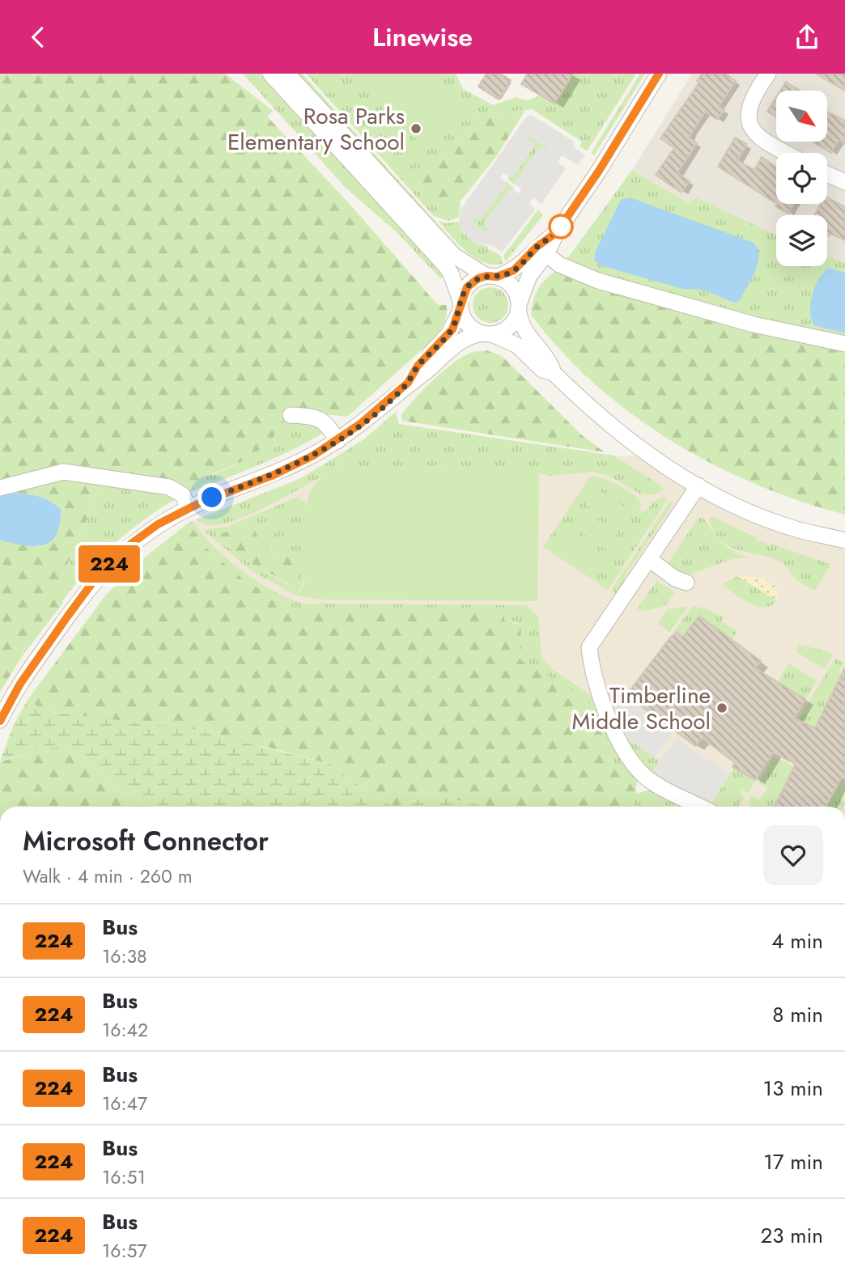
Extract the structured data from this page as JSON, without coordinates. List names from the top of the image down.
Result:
{
  "places": ["Rosa Parks Elementary School", "Timberline Middle School"],
  "lines": ["bus line 224"],
  "north": "bottom right",
  "page": {
    "header": "Linewise",
    "on_map": "224",
    "heading": ["Microsoft Connector", "Walk · 4 min · 260 m"],
    "list": [
      {
        "mark": "224",
        "name": "Bus",
        "note": "16:38",
        "value": "4 min"
      },
      {
        "mark": "224",
        "name": "Bus",
        "note": "16:42",
        "value": "8 min"
      },
      {
        "mark": "224",
        "name": "Bus",
        "note": "16:47",
        "value": "13 min"
      },
      {
        "mark": "224",
        "name": "Bus",
        "note": "16:51",
        "value": "17 min"
      },
      {
        "mark": "224",
        "name": "Bus",
        "note": "16:57",
        "value": "23 min"
      }
    ]
  }
}
